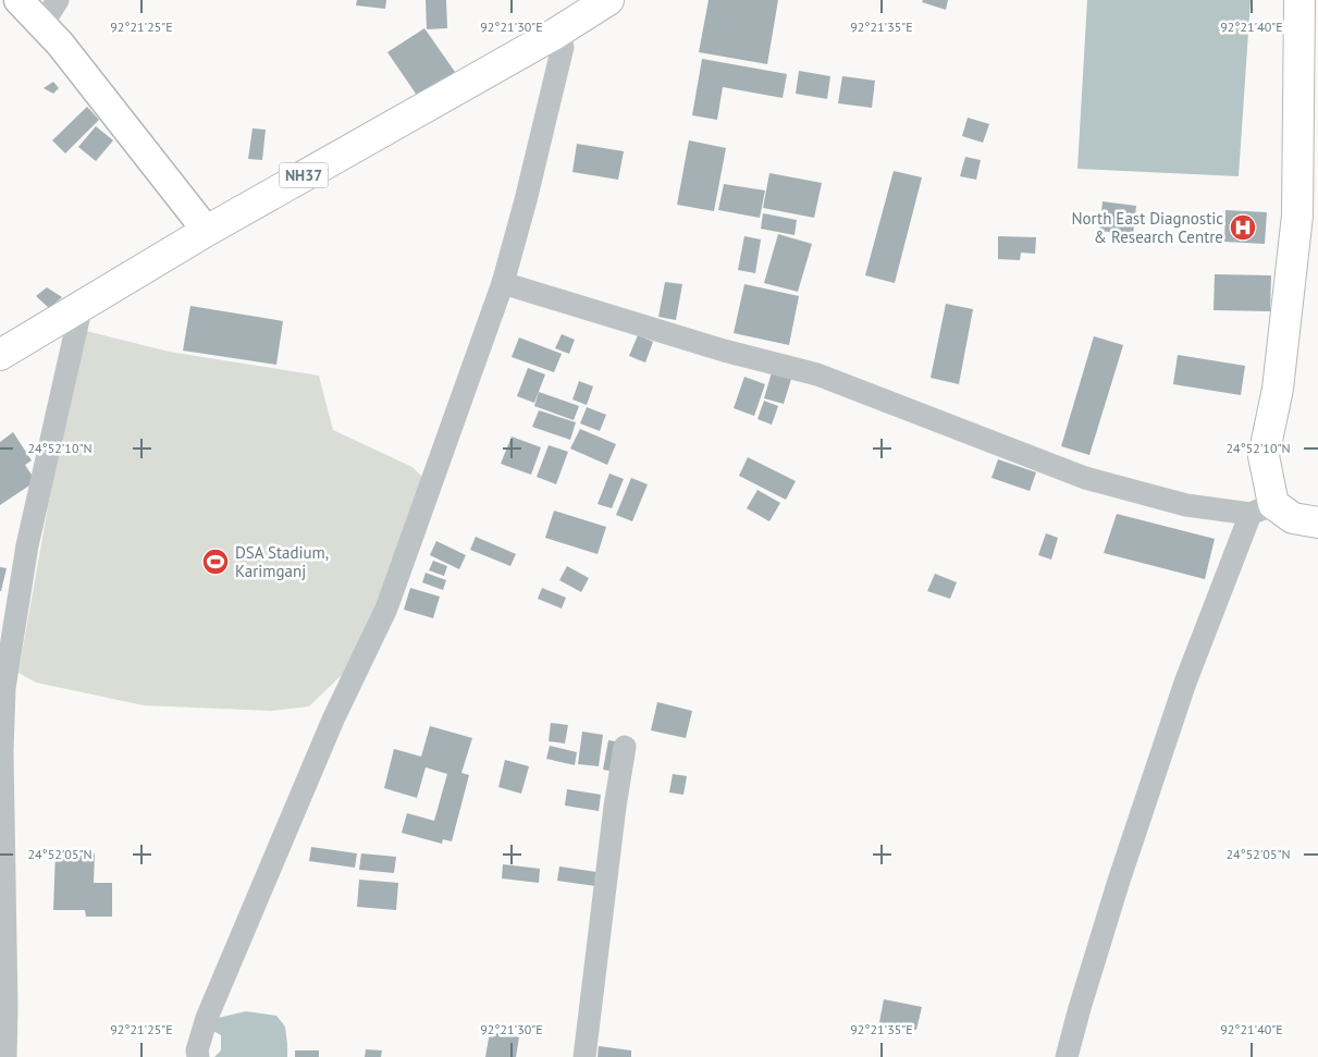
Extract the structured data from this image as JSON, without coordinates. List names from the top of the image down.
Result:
{
  "streets": {
    "highway": ["NH37"]
  },
  "places": {
    "hospital": ["North East Diagnostic & Research Centre"],
    "sports": ["DSA Stadium, Karimganj"]
  },
  "coordinates": [
    "92°21'25\"E",
    "92°21'30\"E",
    "92°21'35\"E",
    "92°21'40\"E",
    "24°52'10\"N",
    "24°52'05\"N"
  ]
}
